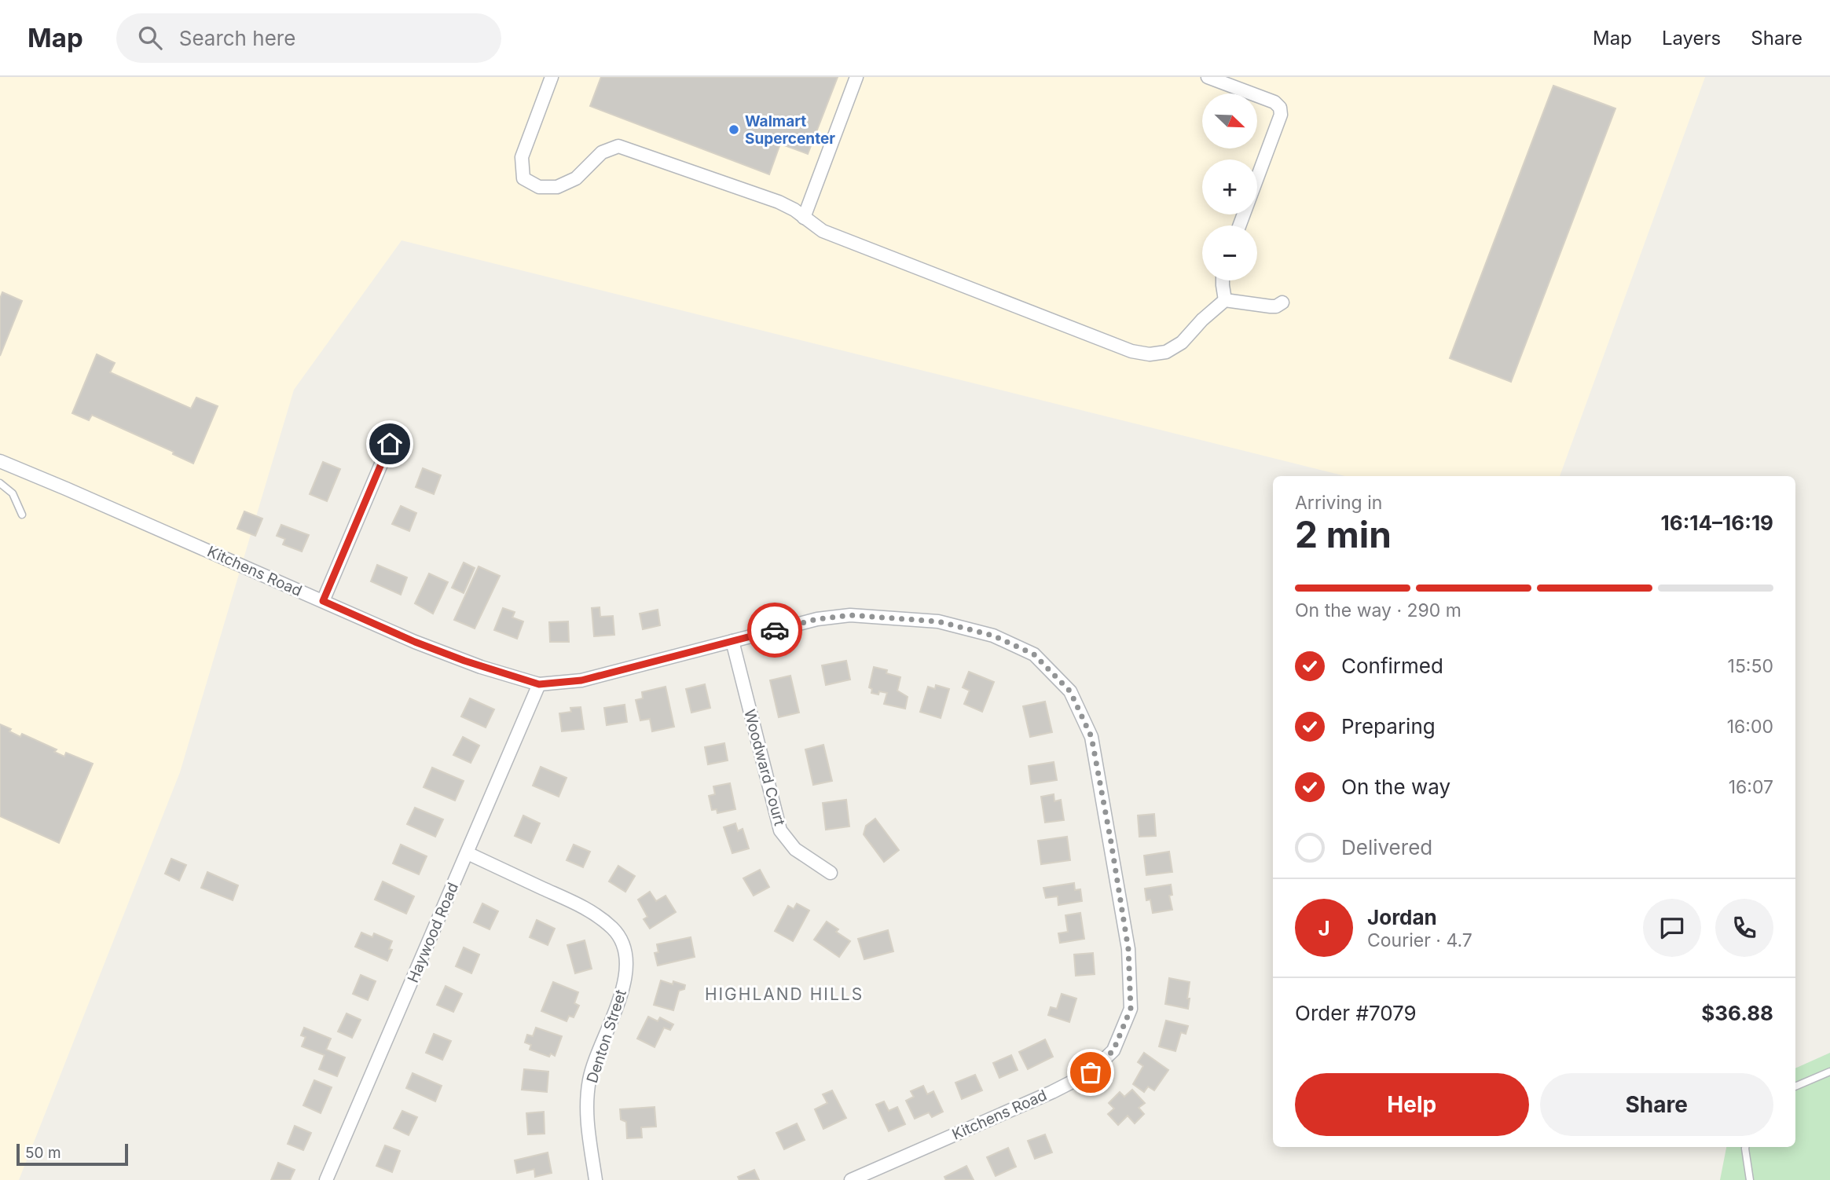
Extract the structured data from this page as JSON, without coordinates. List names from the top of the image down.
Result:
{
  "streets": {
    "street": [
      "Kitchens Road",
      "Woodward Court",
      "Haywood Road",
      "Denton Street"
    ]
  },
  "crossings": [
    ["Kitchens Road", "Woodward Court"],
    ["Kitchens Road", "Haywood Road"],
    ["Haywood Road", "Denton Street"]
  ],
  "districts": ["HIGHLAND HILLS"],
  "places": ["Walmart Supercenter"],
  "scale_bar": "50 m",
  "north": "bottom right",
  "page": {
    "header": "Map",
    "search": "Search here",
    "nav": ["Map", "Layers", "Share"],
    "map_buttons": ["+", "−"],
    "heading": ["2 min", "Arriving in", "16:14–16:19"],
    "panel": [
      "Jordan",
      "Courier · 4.7",
      "Order #7079",
      "$36.88"
    ],
    "bar": "On the way · 290 m",
    "list": [
      ["Confirmed", "15:50"],
      ["Preparing", "16:00"],
      ["On the way", "16:07"],
      "Delivered"
    ],
    "round": "J",
    "buttons": ["Help", "Share"],
    "scale": "50 m"
  }
}
